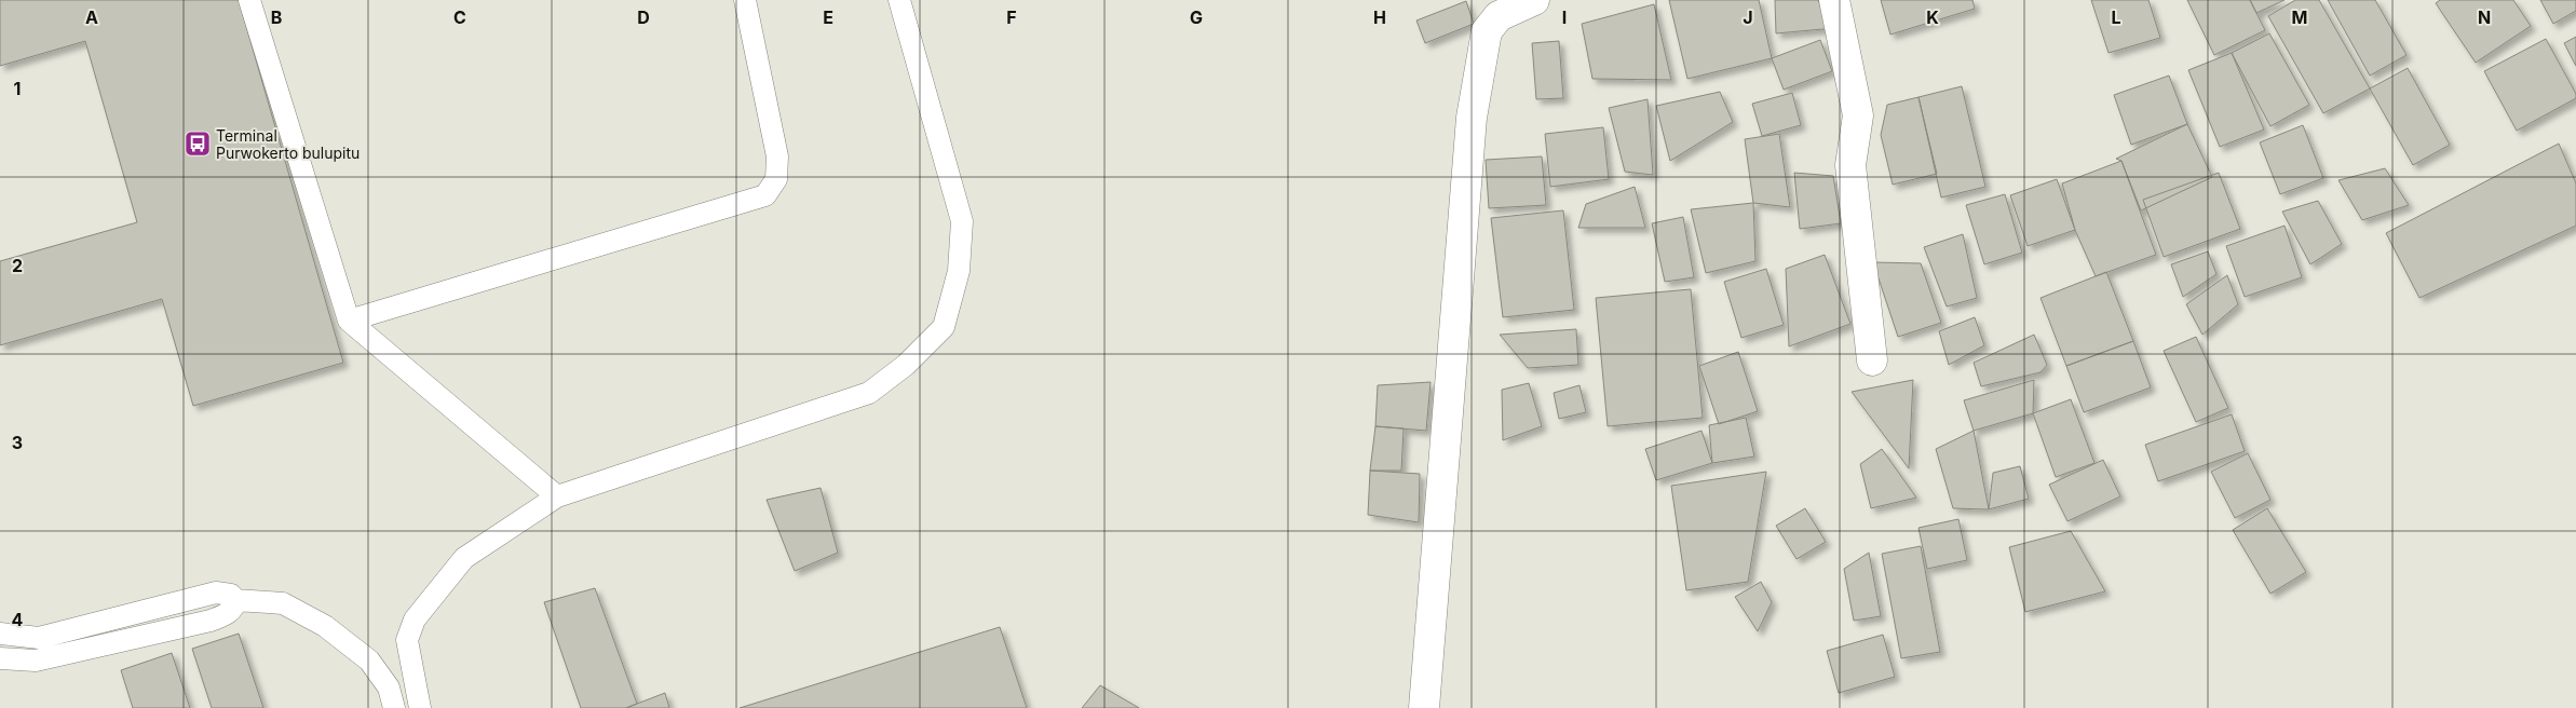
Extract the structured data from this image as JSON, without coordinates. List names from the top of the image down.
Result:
{
  "places": {
    "bus stop": ["Terminal Purwokerto bulupitu"]
  },
  "grid": {
    "columns": [
      "A",
      "B",
      "C",
      "D",
      "E",
      "F",
      "G",
      "H",
      "I",
      "J",
      "K",
      "L",
      "M",
      "N"
    ],
    "rows": [
      "1",
      "2",
      "3",
      "4"
    ]
  }
}
